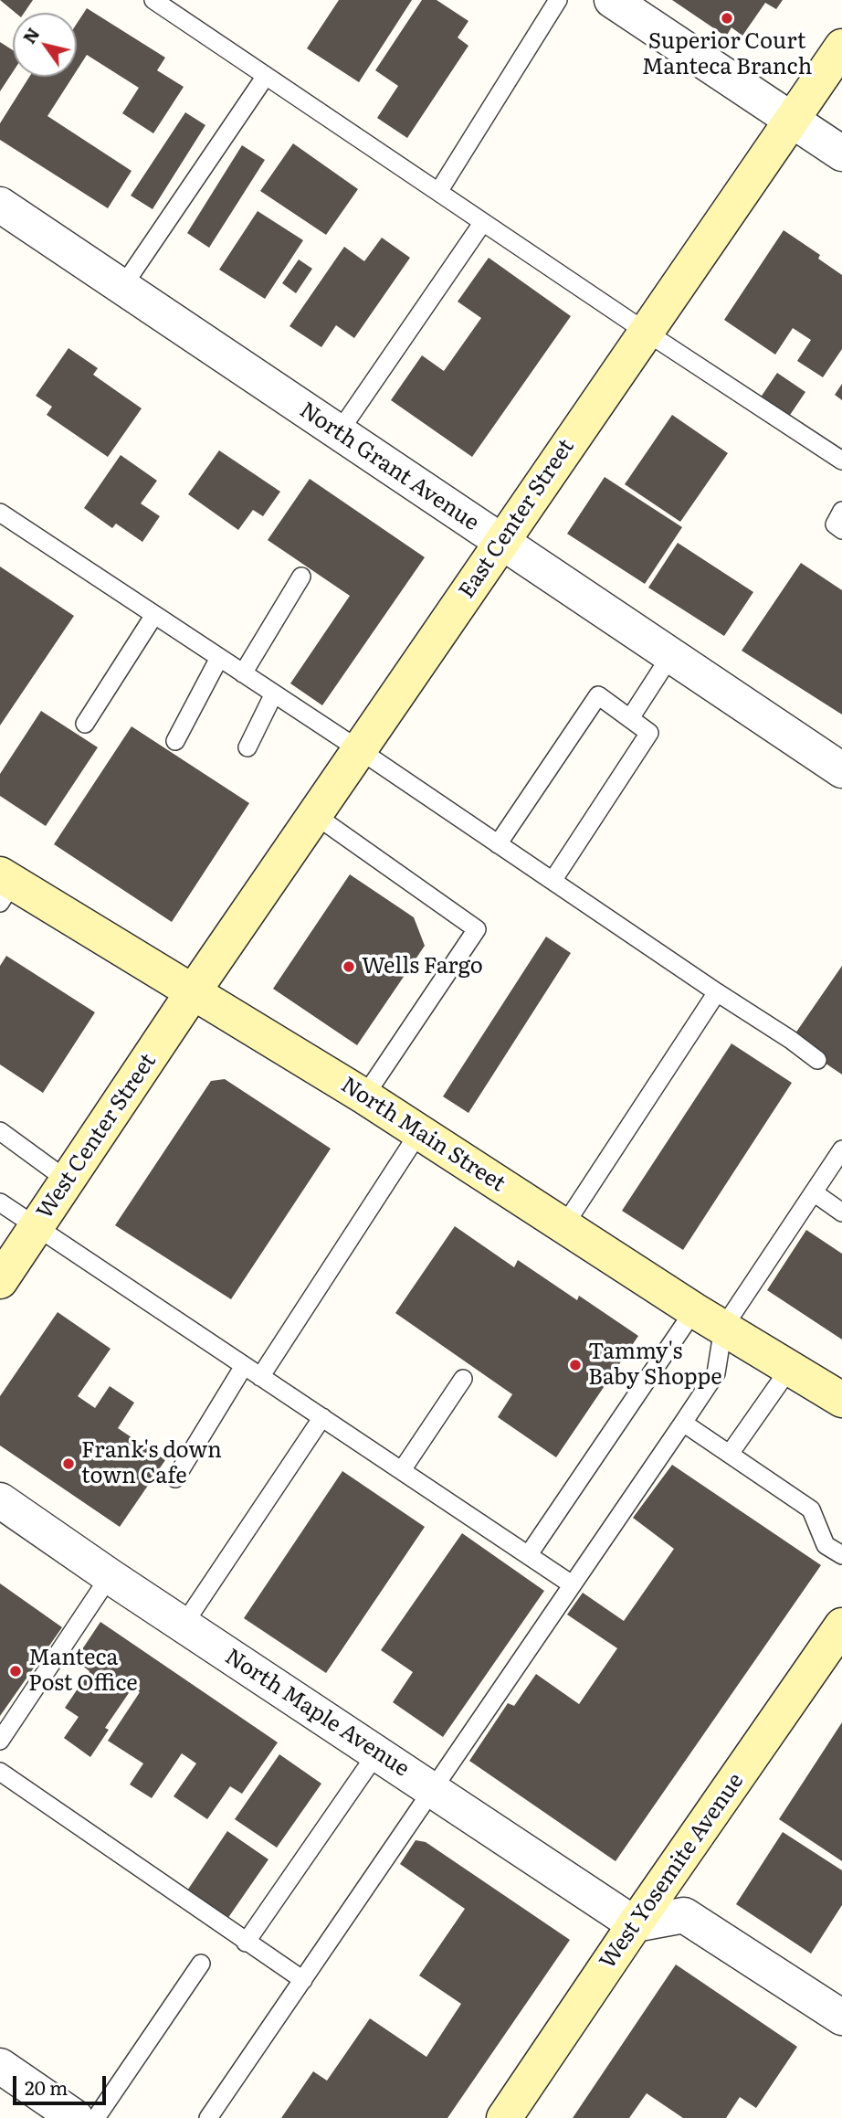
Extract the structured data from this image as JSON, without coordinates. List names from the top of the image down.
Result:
{
  "streets": {
    "main road": [
      "East Center Street",
      "North Main Street",
      "West Center Street",
      "West Yosemite Avenue"
    ],
    "street": ["North Grant Avenue", "North Maple Avenue"]
  },
  "crossings": [
    ["North Grant Avenue", "East Center Street"],
    ["East Center Street", "North Main Street"],
    ["East Center Street", "West Center Street"],
    ["North Main Street", "West Center Street"],
    ["North Maple Avenue", "West Yosemite Avenue"]
  ],
  "places": [
    "Superior Court Manteca Branch",
    "Wells Fargo",
    "Tammy's Baby Shoppe",
    "Frank's down town Cafe",
    "Manteca Post Office"
  ],
  "scale_bar": "20 m",
  "north": "top left"
}
